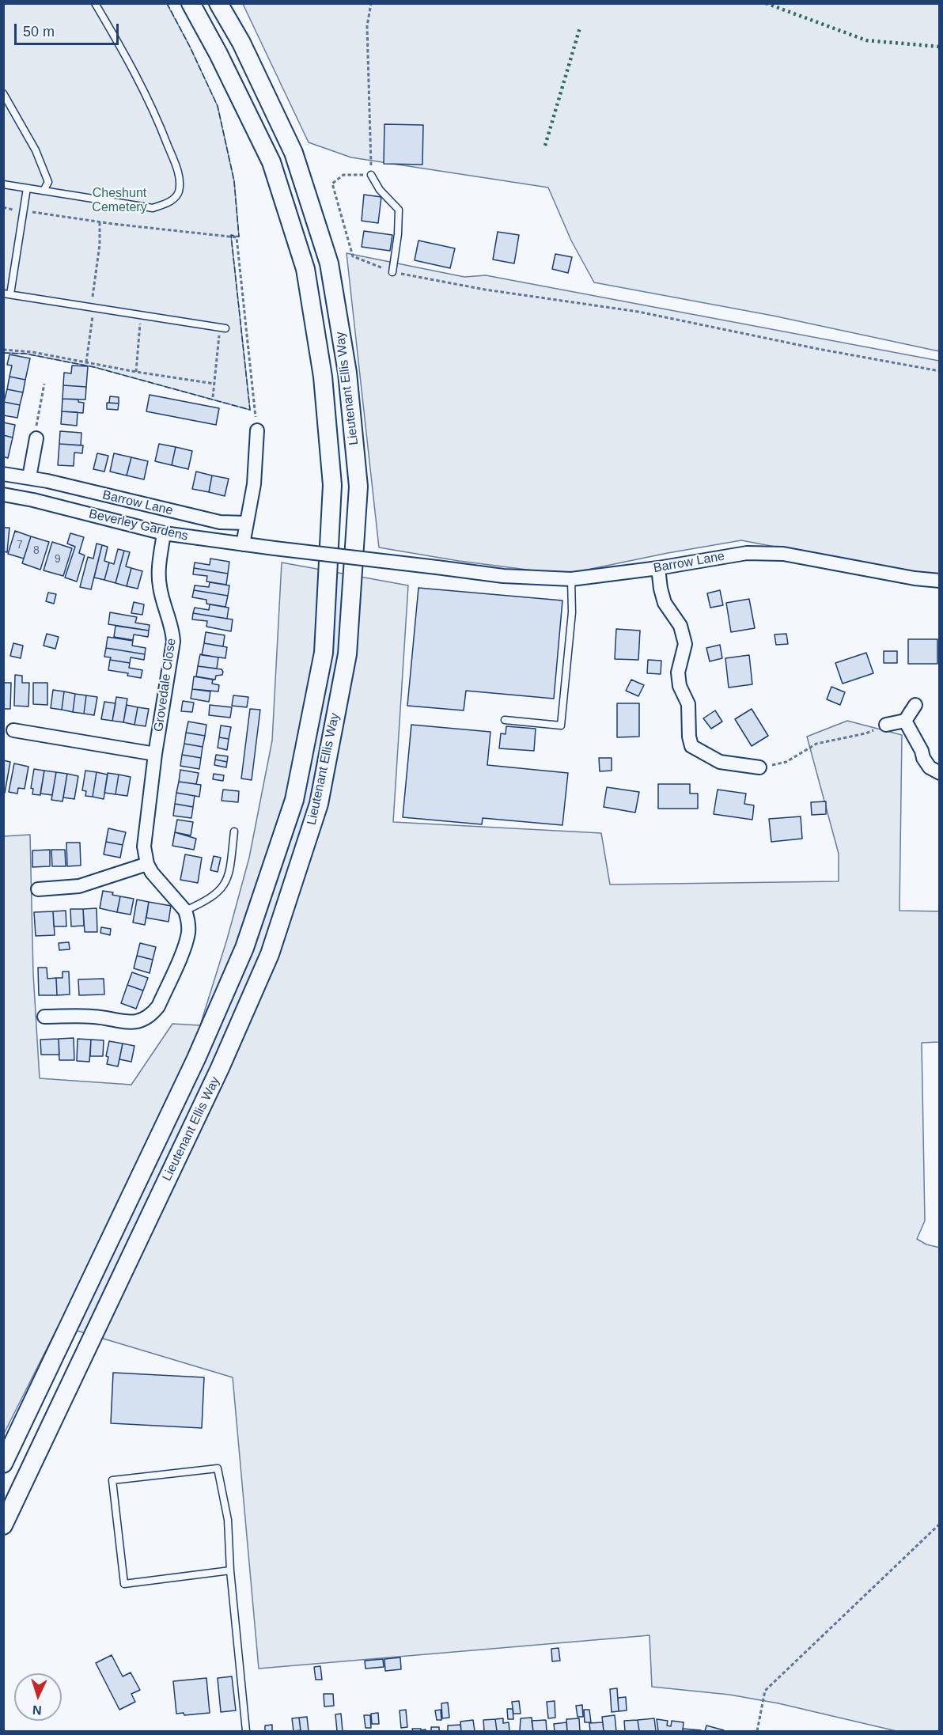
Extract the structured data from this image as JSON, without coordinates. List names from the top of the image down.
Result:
{
  "streets": {
    "main road": ["Lieutenant Ellis Way"],
    "street": ["Barrow Lane", "Beverley Gardens", "Grovedale Close"]
  },
  "crossings": [
    ["Barrow Lane", "Beverley Gardens"],
    ["Beverley Gardens", "Grovedale Close"]
  ],
  "parks": ["Cheshunt Cemetery"],
  "house_numbers": ["7", "8", "9"],
  "scale_bar": "50 m",
  "north": "bottom"
}
